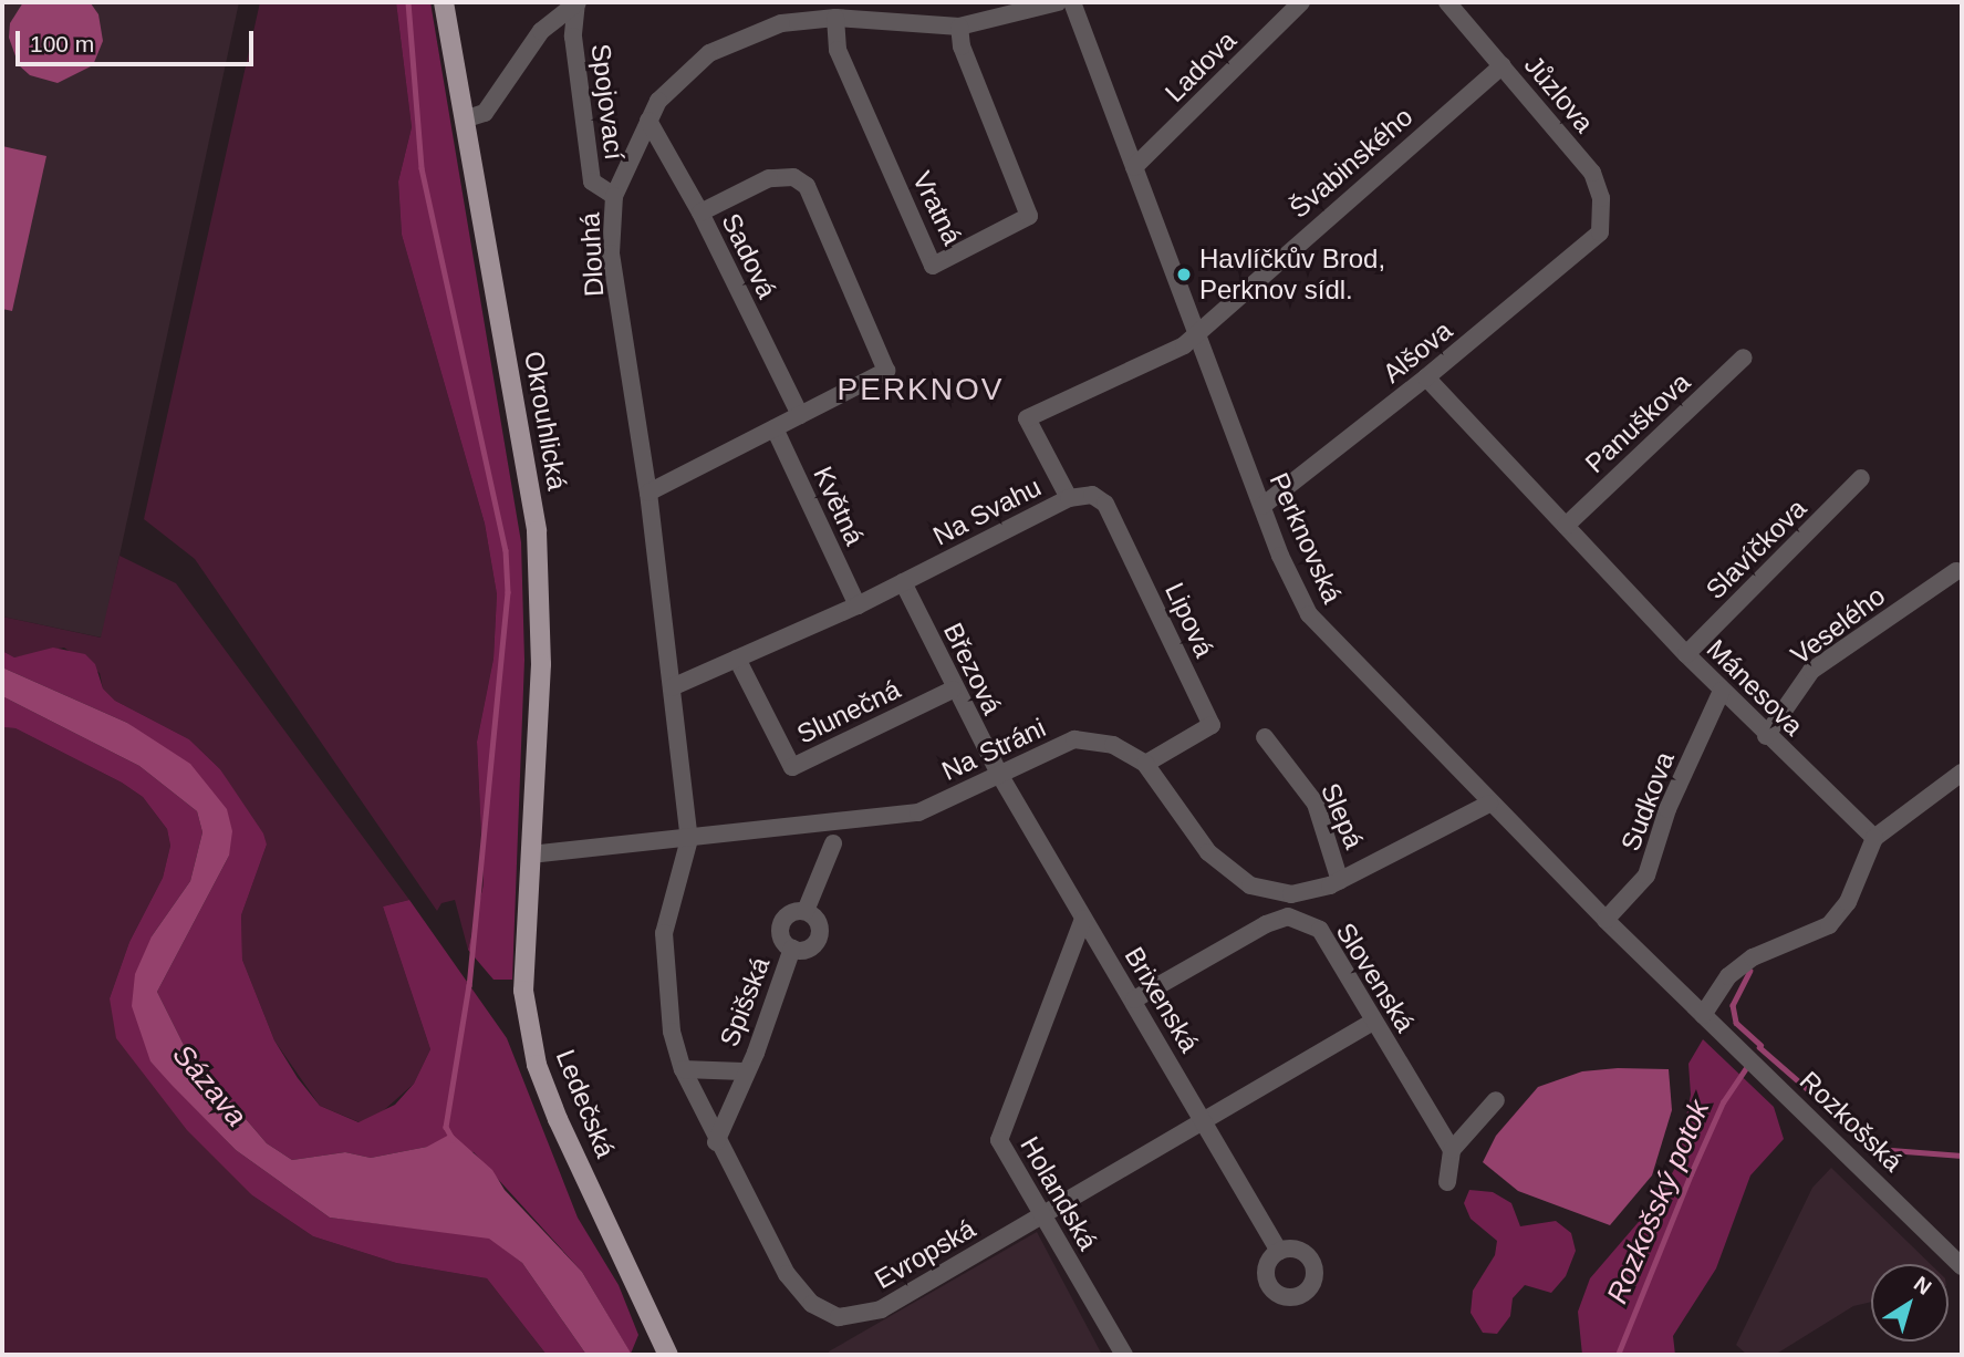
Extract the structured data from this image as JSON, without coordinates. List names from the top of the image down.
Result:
{
  "streets": {
    "main road": ["Okrouhlická", "Ledečská"],
    "street": [
      "Ladova",
      "Jůzlova",
      "Spojovací",
      "Švabinského",
      "Vratná",
      "Dlouhá",
      "Sadová",
      "Alšova",
      "Panuškova",
      "Květná",
      "Na Svahu",
      "Perknovská",
      "Slavíčkova",
      "Lipová",
      "Veselého",
      "Březová",
      "Mánesova",
      "Slunečná",
      "Na Stráni",
      "Sudkova",
      "Slepá",
      "Slovenská",
      "Brixenská",
      "Spišská",
      "Rozkošská",
      "Holandská",
      "Evropská"
    ]
  },
  "crossings": [
    ["Ladova", "Perknovská"],
    ["Jůzlova", "Švabinského"],
    ["Jůzlova", "Alšova"],
    ["Spojovací", "Dlouhá"],
    ["Spojovací", "Okrouhlická"],
    ["Švabinského", "Na Svahu"],
    ["Švabinského", "Perknovská"],
    ["Vratná", "Dlouhá"],
    ["Dlouhá", "Sadová"],
    ["Dlouhá", "Na Svahu"],
    ["Dlouhá", "Na Stráni"],
    ["Dlouhá", "Evropská"],
    ["Alšova", "Perknovská"],
    ["Alšova", "Mánesova"],
    ["Okrouhlická", "Na Stráni"],
    ["Okrouhlická", "Ledečská"],
    ["Panuškova", "Mánesova"],
    ["Květná", "Na Svahu"],
    ["Na Svahu", "Perknovská"],
    ["Na Svahu", "Lipová"],
    ["Na Svahu", "Březová"],
    ["Na Svahu", "Slunečná"],
    ["Perknovská", "Na Stráni"],
    ["Perknovská", "Sudkova"],
    ["Perknovská", "Rozkošská"],
    ["Slavíčkova", "Mánesova"],
    ["Lipová", "Na Stráni"],
    ["Veselého", "Mánesova"],
    ["Březová", "Slunečná"],
    ["Březová", "Na Stráni"],
    ["Březová", "Brixenská"],
    ["Mánesova", "Sudkova"],
    ["Na Stráni", "Slepá"],
    ["Na Stráni", "Brixenská"],
    ["Na Stráni", "Ledečská"],
    ["Na Stráni", "Evropská"],
    ["Slovenská", "Brixenská"],
    ["Slovenská", "Evropská"],
    ["Brixenská", "Holandská"],
    ["Brixenská", "Evropská"],
    ["Spišská", "Evropská"],
    ["Holandská", "Evropská"]
  ],
  "districts": ["PERKNOV"],
  "water": ["Sázava", "Rozkošský potok"],
  "places": ["Havlíčkův Brod, Perknov sídl."],
  "scale_bar": "100 m",
  "north": "top right"
}
